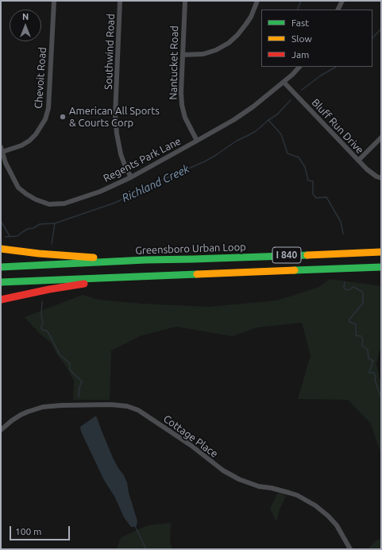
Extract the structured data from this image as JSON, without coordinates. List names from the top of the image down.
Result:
{
  "streets": {
    "highway": ["Greensboro Urban Loop", "I 840"],
    "street": [
      "Southwind Road",
      "Nantucket Road",
      "Chevoit Road",
      "Bluff Run Drive",
      "Regents Park Lane",
      "Cottage Place"
    ]
  },
  "crossings": [
    ["Southwind Road", "Regents Park Lane"],
    ["Nantucket Road", "Regents Park Lane"],
    ["Chevoit Road", "Regents Park Lane"],
    ["Bluff Run Drive", "Regents Park Lane"]
  ],
  "water": ["Richland Creek"],
  "places": ["American All Sports & Courts Corp"],
  "legend": ["Fast", "Slow", "Jam"],
  "scale_bar": "100 m",
  "north": "top"
}
